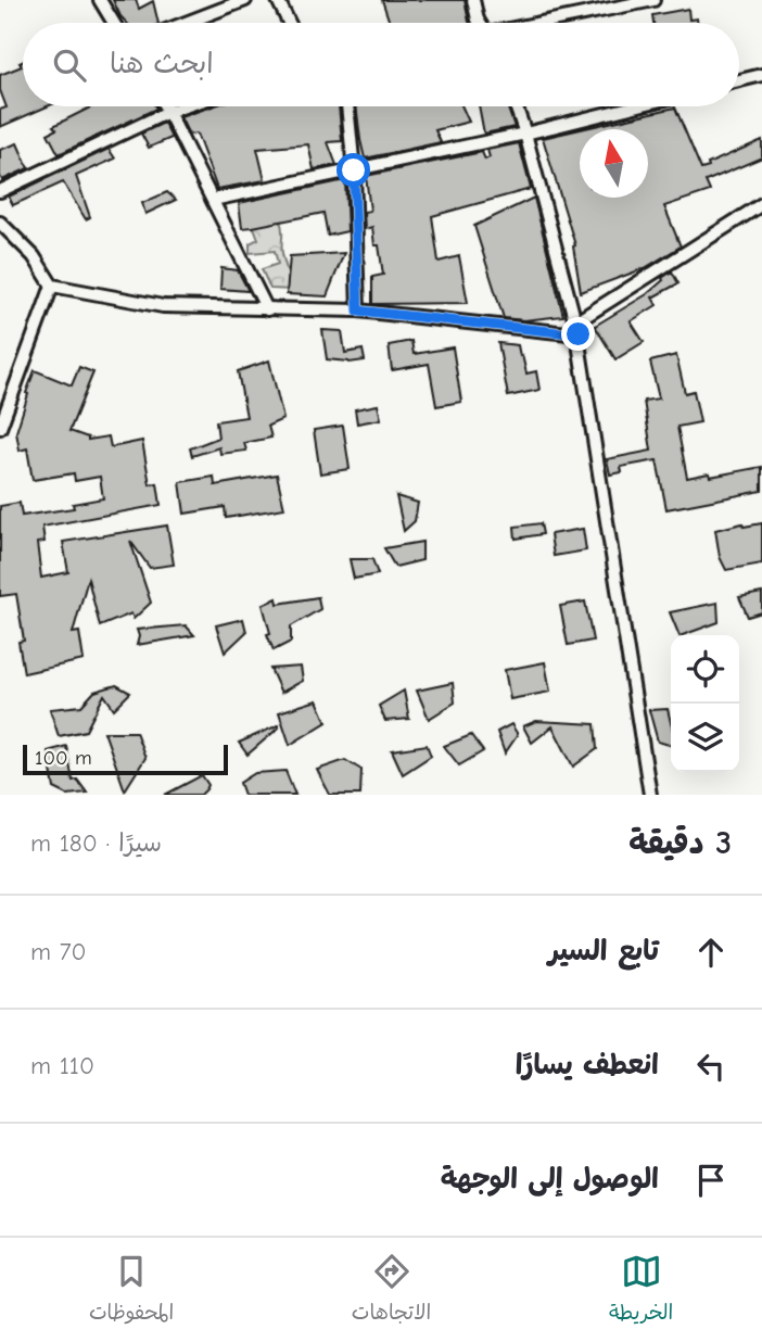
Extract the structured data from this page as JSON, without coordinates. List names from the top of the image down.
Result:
{
  "scale_bar": "100 m",
  "north": "top",
  "page": {
    "search": "ابحث هنا",
    "scale": "100 m",
    "heading": ["3 دقيقة", "سيرًا · 180 m"],
    "list": [
      ["تابع السير", "70 m"],
      ["انعطف يسارًا", "110 m"],
      "الوصول إلى الوجهة"
    ],
    "nav": ["الخريطة", "الاتجاهات", "المحفوظات"]
  }
}
